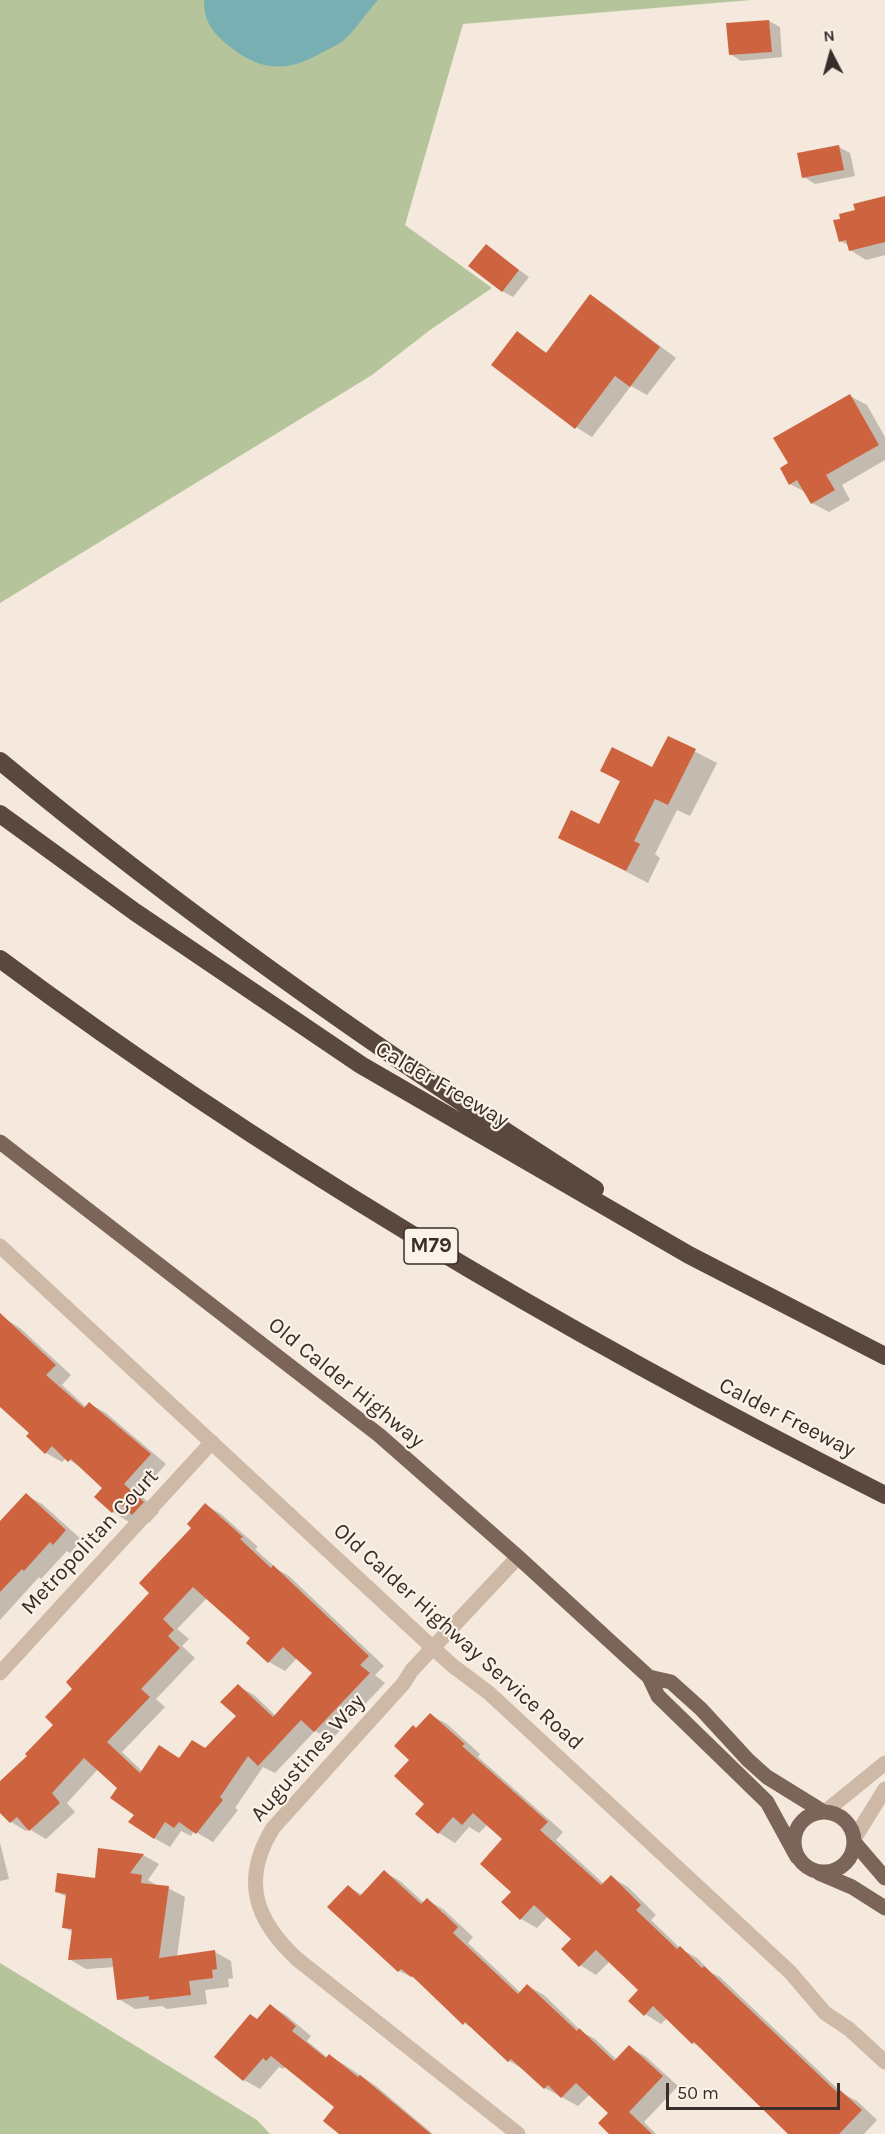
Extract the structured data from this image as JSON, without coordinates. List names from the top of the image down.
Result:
{
  "streets": {
    "highway": ["Calder Freeway", "M79"],
    "main road": ["Old Calder Highway"],
    "street": ["Metropolitan Court", "Old Calder Highway Service Road", "Augustines Way"]
  },
  "crossings": [
    ["Old Calder Highway", "Augustines Way"],
    ["Metropolitan Court", "Old Calder Highway Service Road"],
    ["Old Calder Highway Service Road", "Augustines Way"]
  ],
  "scale_bar": "50 m",
  "north": "top"
}
